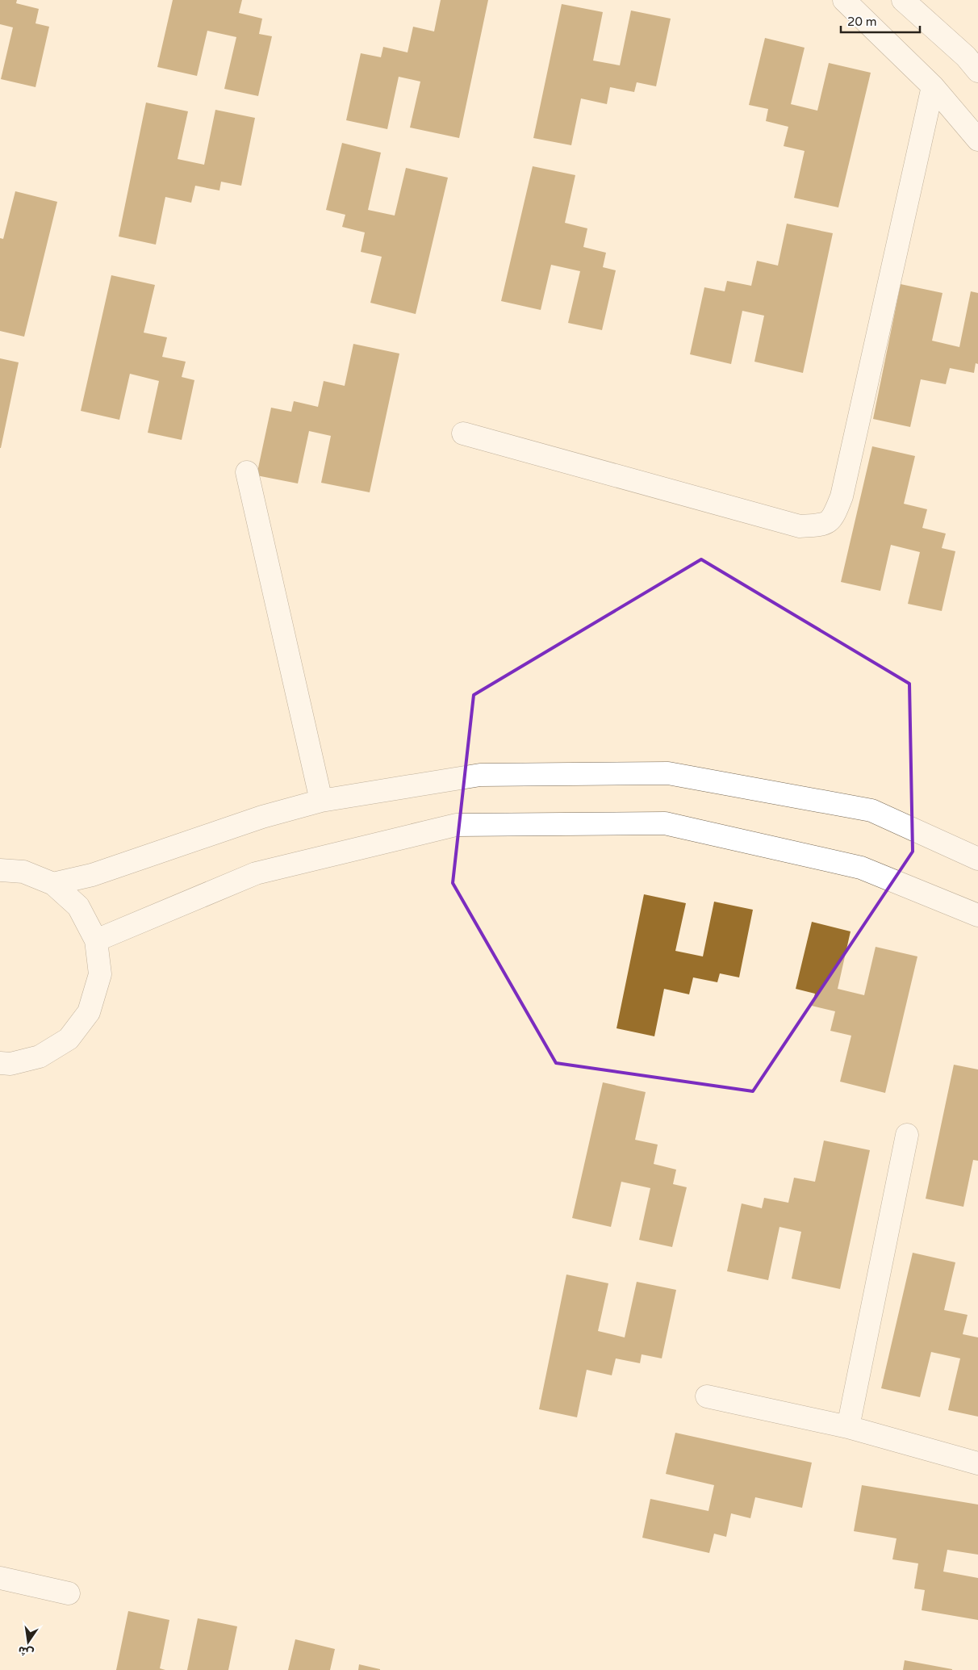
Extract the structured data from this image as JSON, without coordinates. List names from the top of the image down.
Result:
{
  "scale_bar": "20 m",
  "north": "bottom"
}
